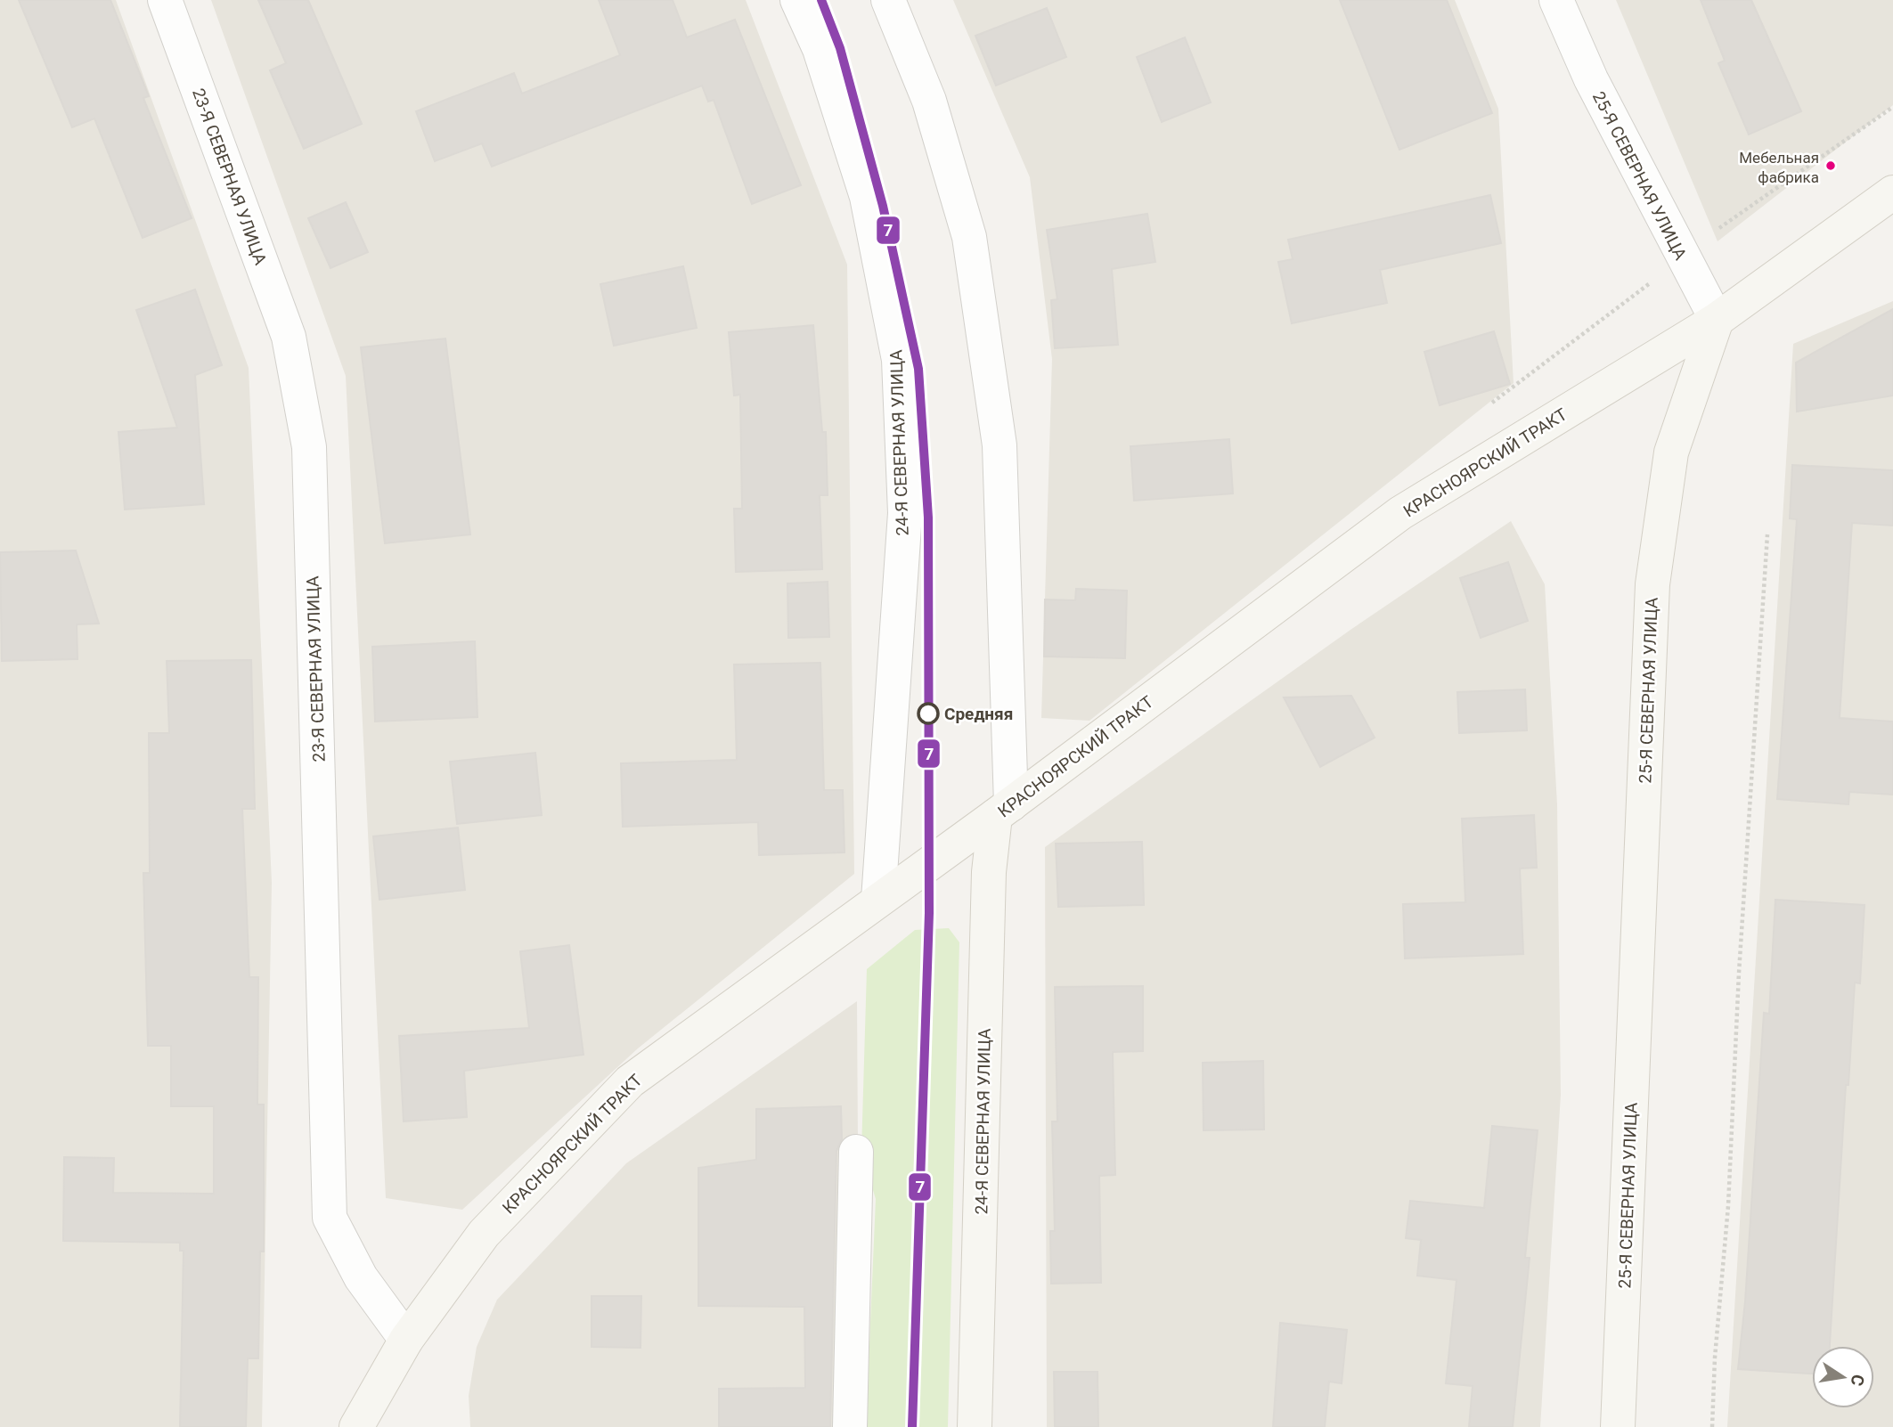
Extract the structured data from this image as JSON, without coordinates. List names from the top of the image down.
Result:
{
  "streets": {
    "main road": ["25-Я СЕВЕРНАЯ УЛИЦА", "24-Я СЕВЕРНАЯ УЛИЦА", "КРАСНОЯРСКИЙ ТРАКТ"],
    "street": ["23-Я СЕВЕРНАЯ УЛИЦА"]
  },
  "crossings": [
    ["25-Я СЕВЕРНАЯ УЛИЦА", "КРАСНОЯРСКИЙ ТРАКТ"],
    ["23-Я СЕВЕРНАЯ УЛИЦА", "КРАСНОЯРСКИЙ ТРАКТ"],
    ["24-Я СЕВЕРНАЯ УЛИЦА", "КРАСНОЯРСКИЙ ТРАКТ"]
  ],
  "places": ["Мебельная фабрика", "Средняя"],
  "lines": ["transit line 7"],
  "north": "right"
}
